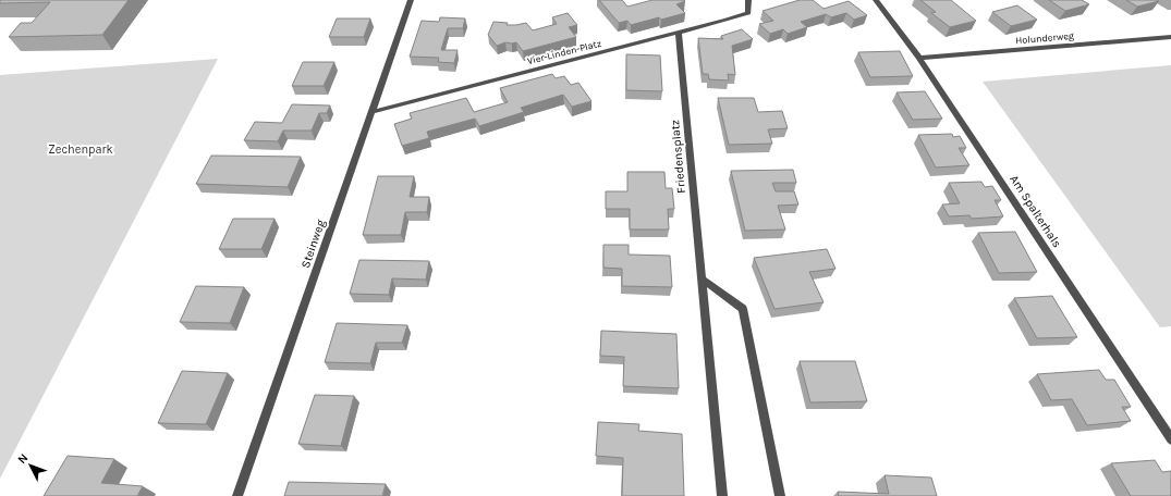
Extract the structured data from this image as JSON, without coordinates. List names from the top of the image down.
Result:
{
  "streets": {
    "street": [
      "Holunderweg",
      "Vier-Linden-Platz",
      "Friedensplatz",
      "Am Spalterhals",
      "Steinweg"
    ]
  },
  "crossings": [
    ["Holunderweg", "Am Spalterhals"],
    ["Vier-Linden-Platz", "Friedensplatz"],
    ["Vier-Linden-Platz", "Steinweg"]
  ],
  "parks": ["Zechenpark"],
  "north": "top left"
}
